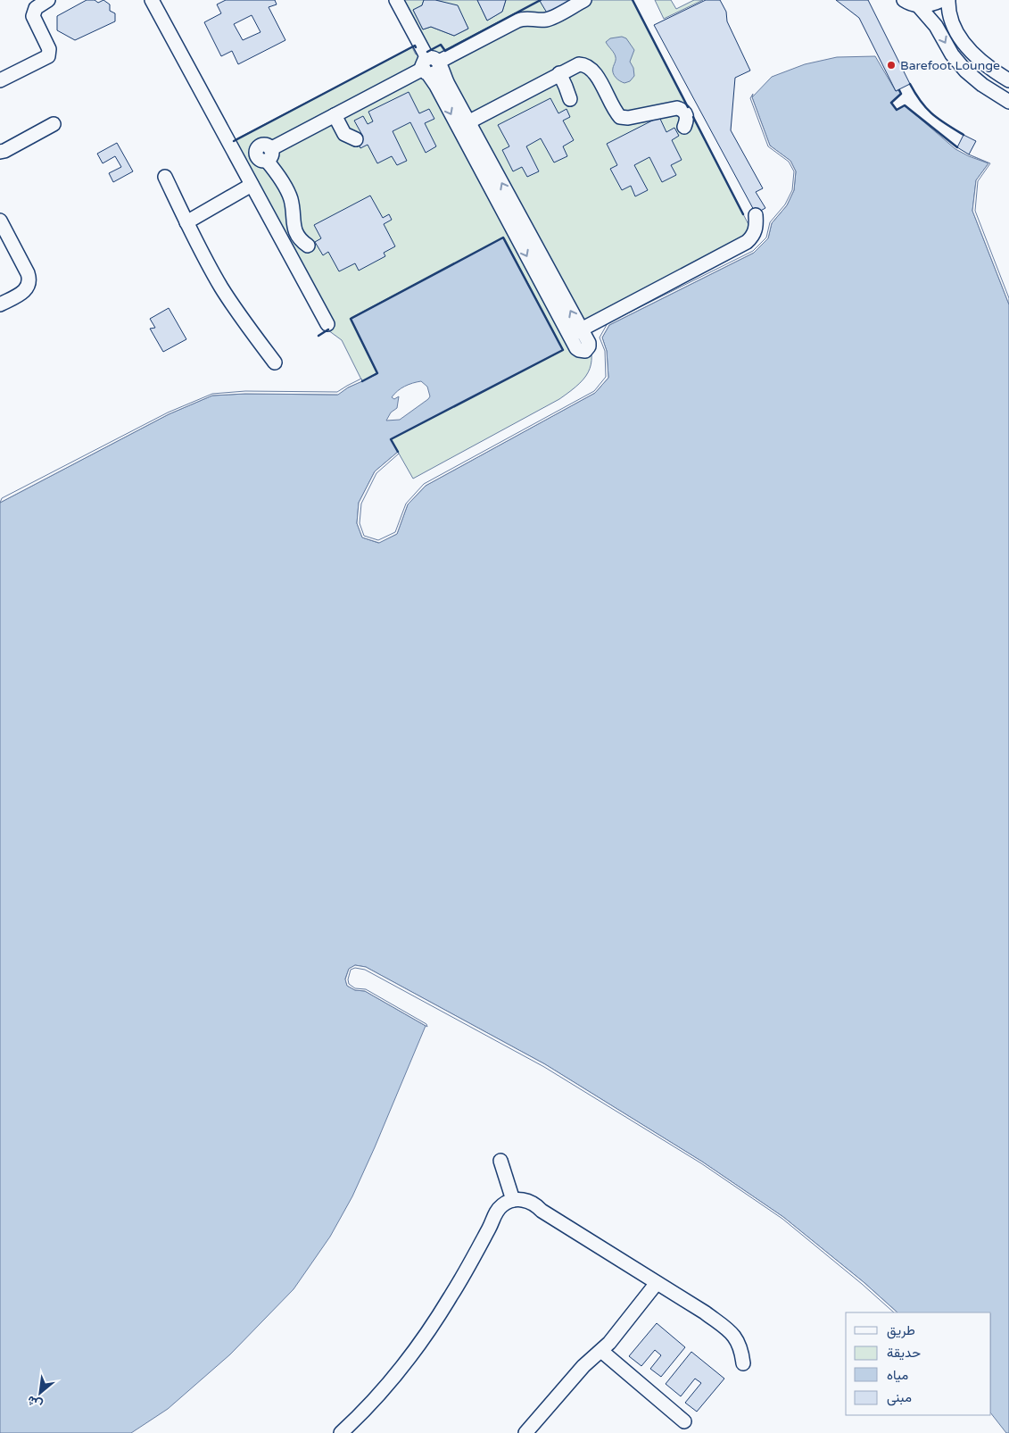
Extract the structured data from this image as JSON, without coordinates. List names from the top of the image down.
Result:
{
  "places": ["Barefoot Lounge"],
  "legend": [
    "طريق",
    "حديقة",
    "مياه",
    "مبنى"
  ],
  "north": "bottom left"
}
